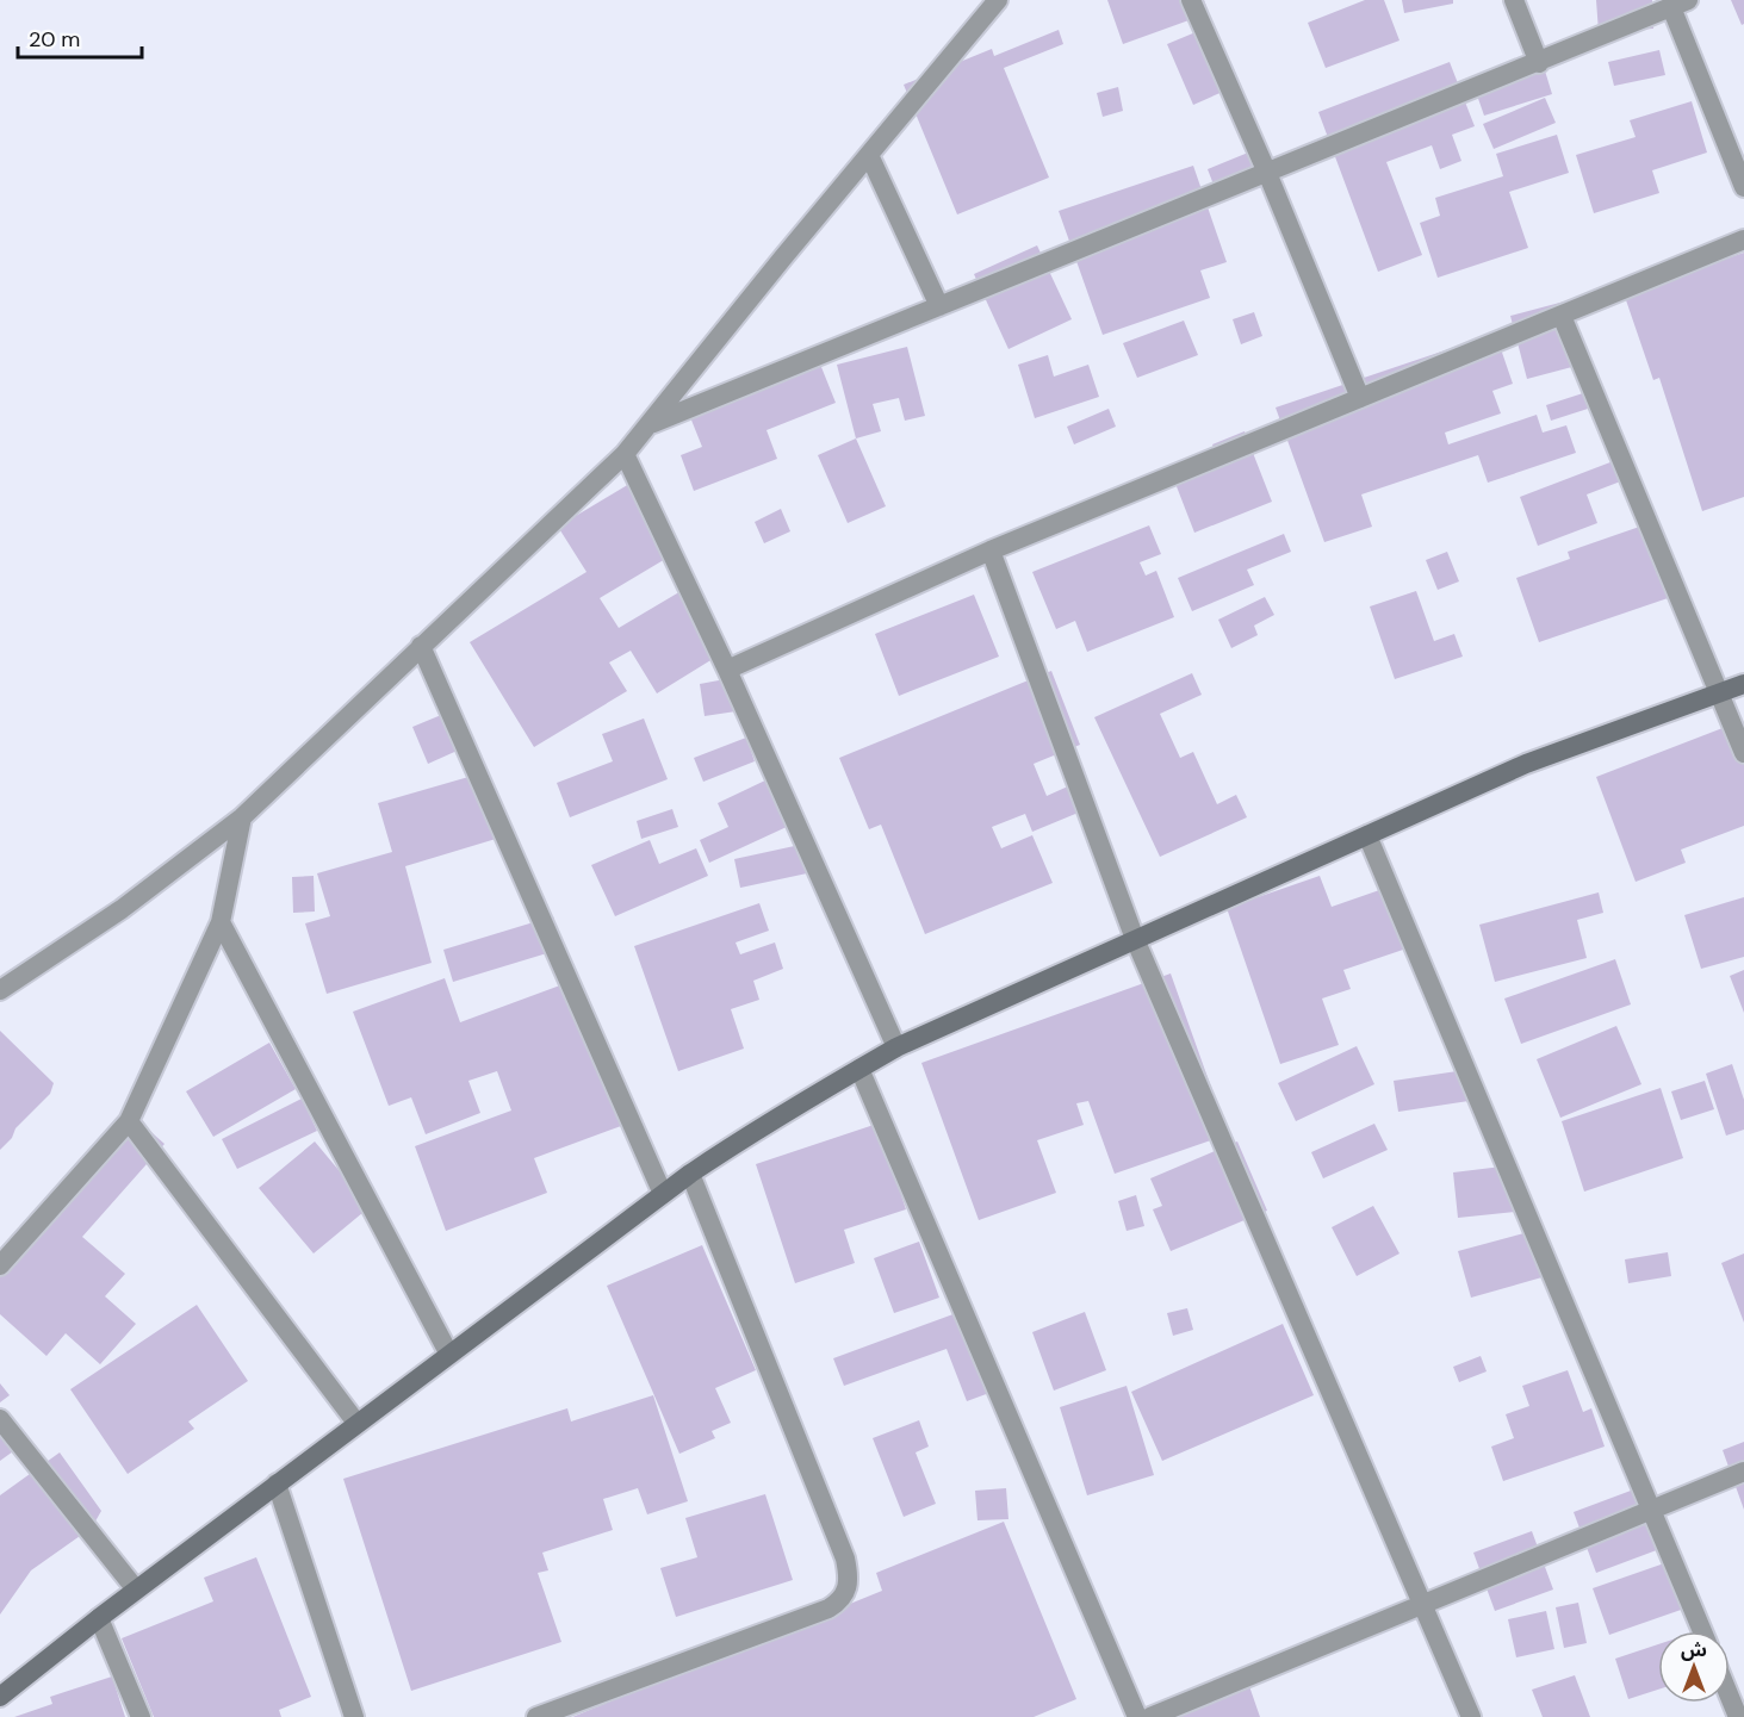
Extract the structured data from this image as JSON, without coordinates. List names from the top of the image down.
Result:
{
  "scale_bar": "20 m",
  "north": "top"
}
